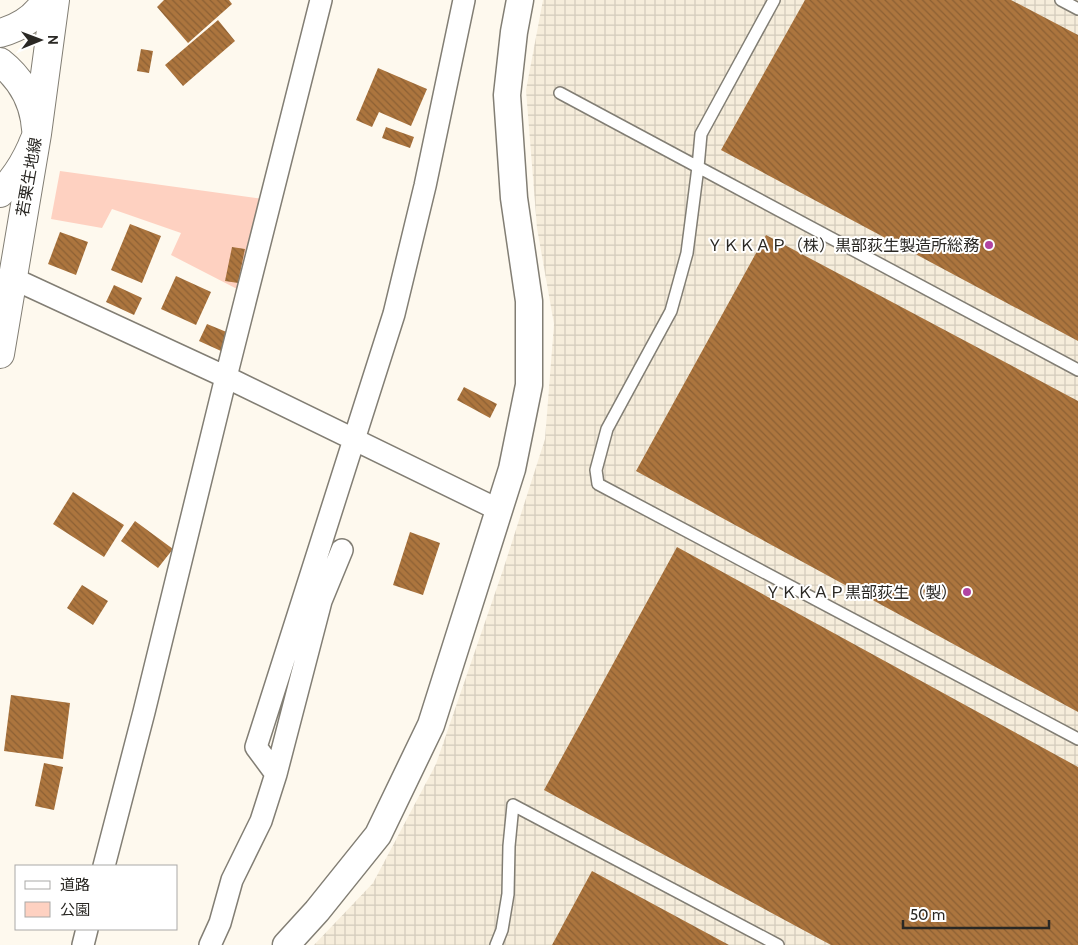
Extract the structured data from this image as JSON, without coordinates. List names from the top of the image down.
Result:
{
  "streets": {
    "main road": ["若栗生地線"]
  },
  "places": ["ＹＫＫＡＰ（株）黒部荻生製造所総務", "ＹＫＫＡＰ黒部荻生（製）"],
  "legend": ["道路", "公園"],
  "scale_bar": "50 m",
  "north": "right"
}
